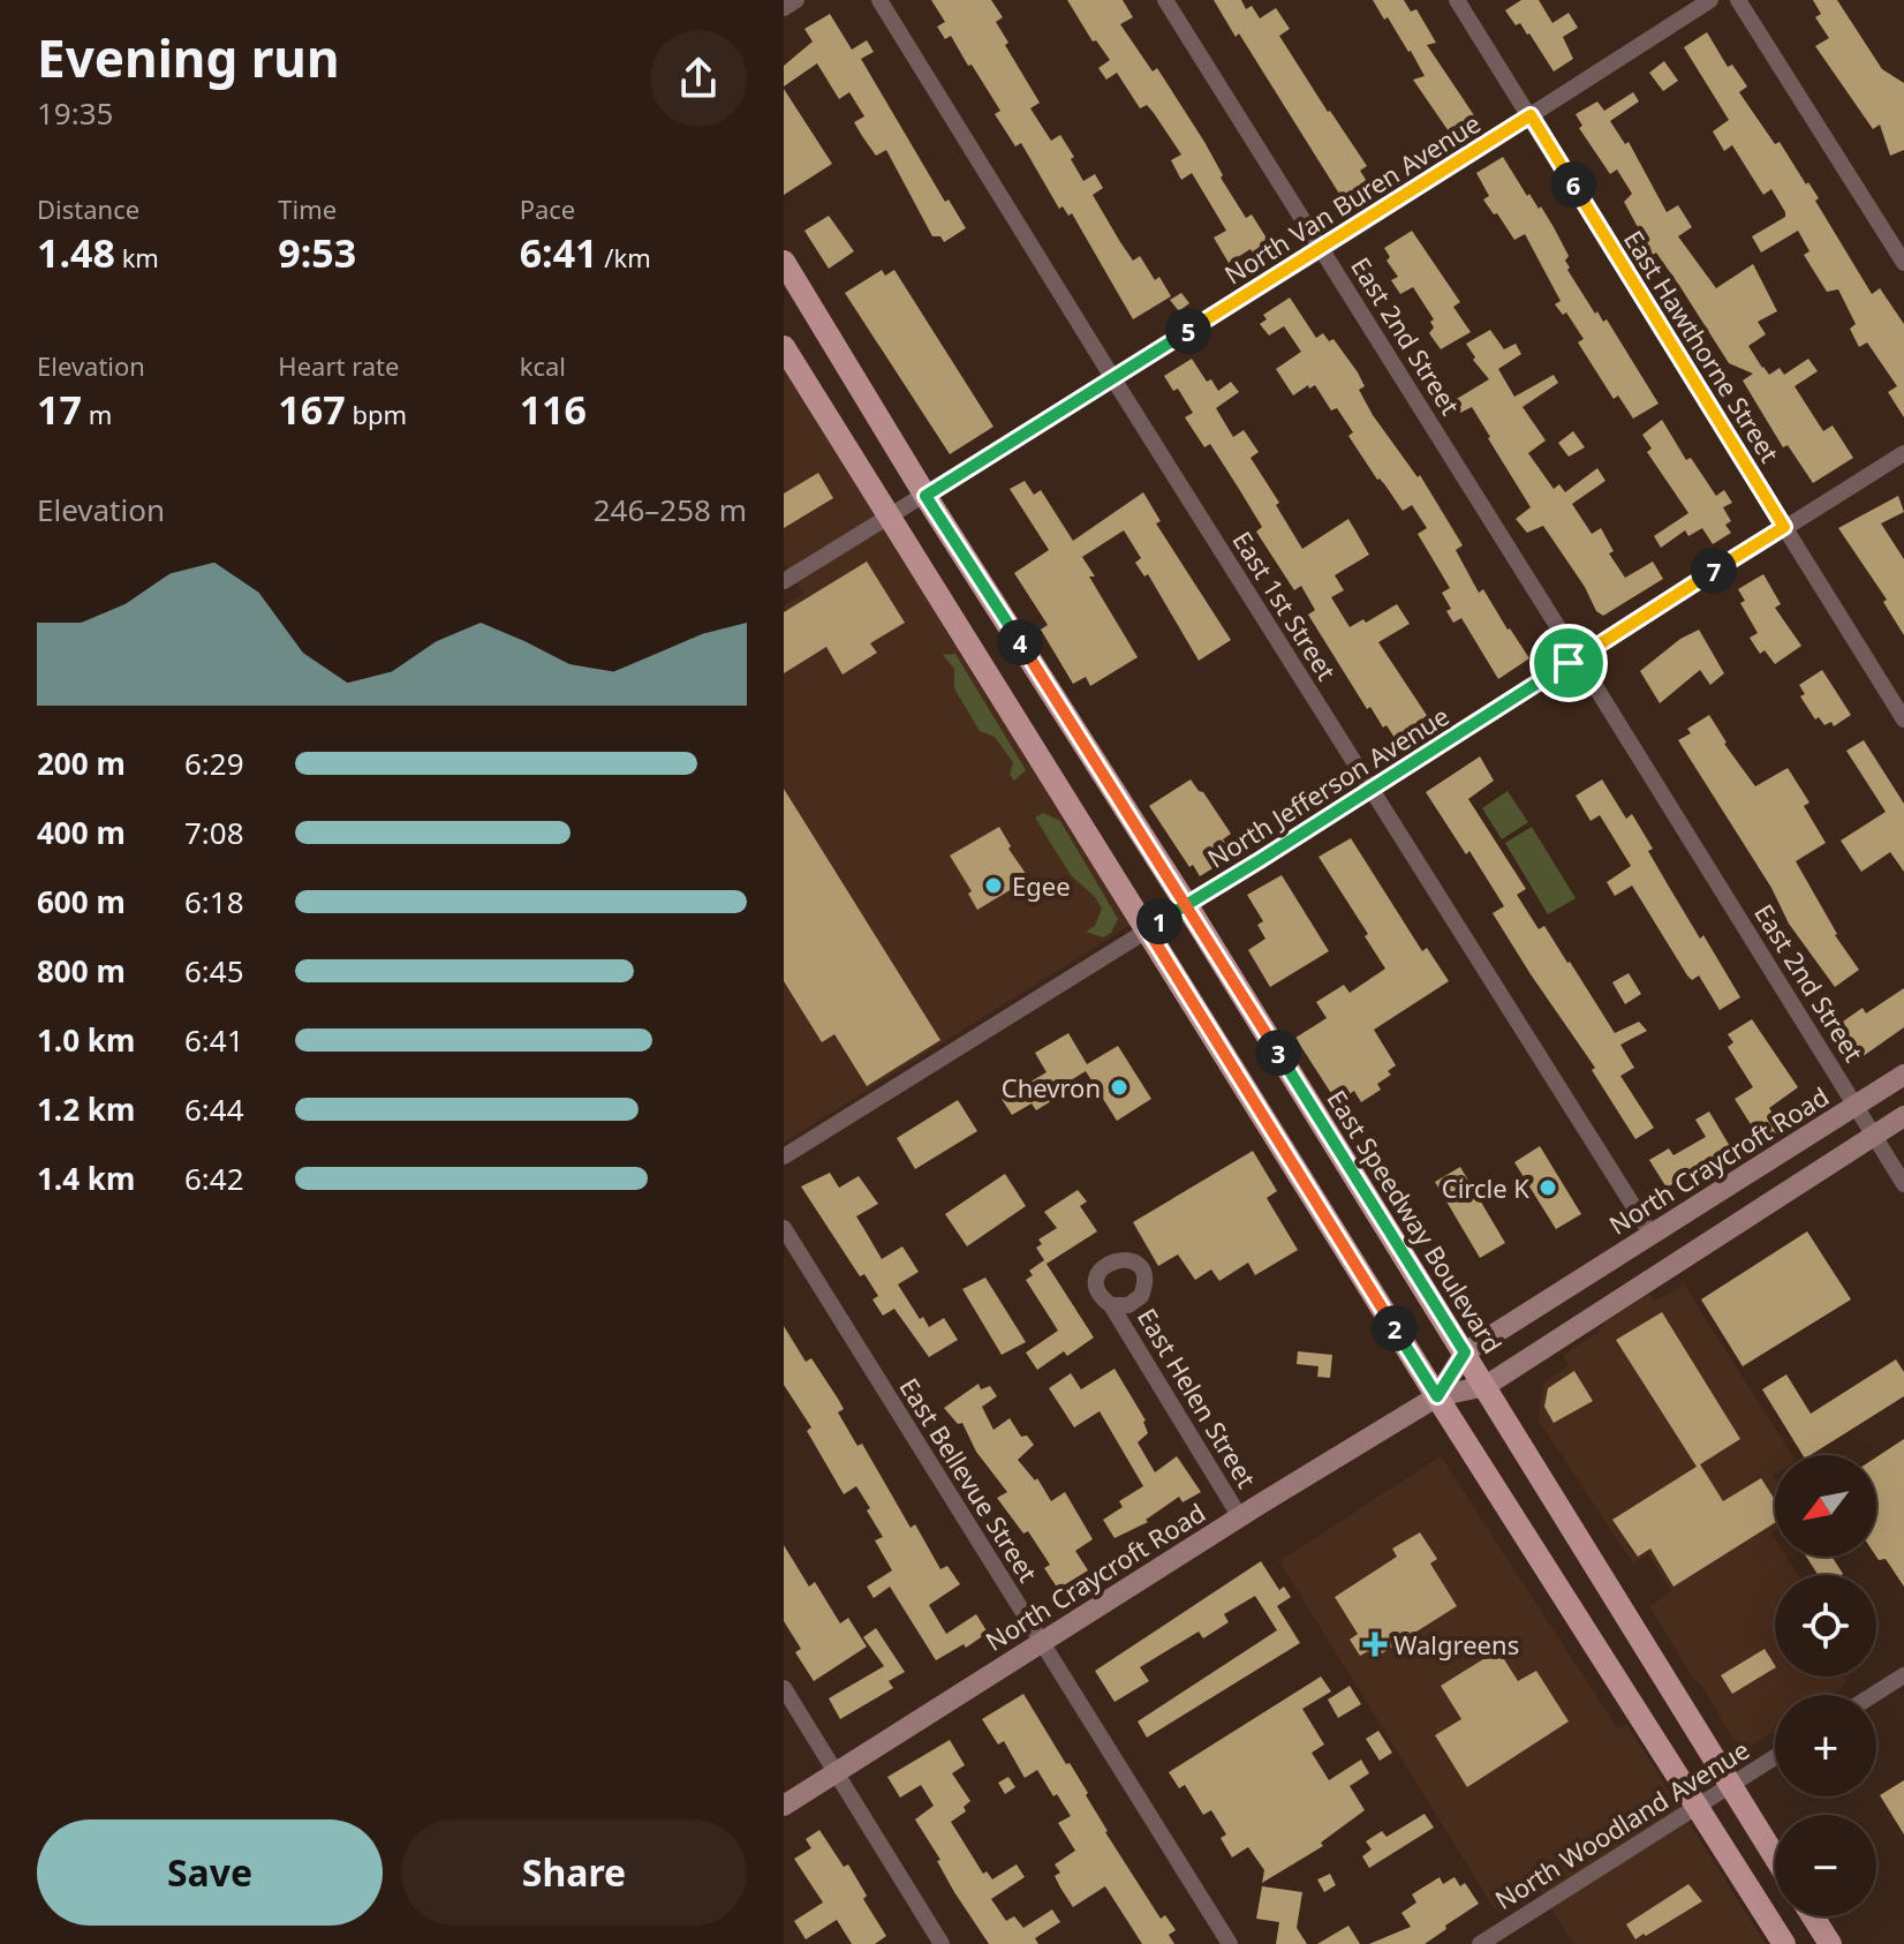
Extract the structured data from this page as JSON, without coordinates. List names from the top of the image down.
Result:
{
  "streets": {
    "main road": ["North Craycroft Road", "East Speedway Boulevard"],
    "street": [
      "North Van Buren Avenue",
      "East 2nd Street",
      "East Hawthorne Street",
      "East 1st Street",
      "North Jefferson Avenue",
      "East Helen Street",
      "East Bellevue Street",
      "North Woodland Avenue"
    ]
  },
  "crossings": [
    ["North Van Buren Avenue", "East 2nd Street"],
    ["North Van Buren Avenue", "East Hawthorne Street"],
    ["North Van Buren Avenue", "East 1st Street"],
    ["North Van Buren Avenue", "East Speedway Boulevard"],
    ["East 2nd Street", "North Jefferson Avenue"],
    ["East 2nd Street", "North Craycroft Road"],
    ["East Hawthorne Street", "North Jefferson Avenue"],
    ["East 1st Street", "North Jefferson Avenue"],
    ["East 1st Street", "North Craycroft Road"],
    ["North Jefferson Avenue", "East Speedway Boulevard"],
    ["North Craycroft Road", "East Speedway Boulevard"],
    ["North Craycroft Road", "East Helen Street"],
    ["North Craycroft Road", "East Bellevue Street"],
    ["East Speedway Boulevard", "North Woodland Avenue"]
  ],
  "places": {
    "other": ["Egee", "Chevron", "Circle K"],
    "health": ["Walgreens"]
  },
  "north": "bottom left",
  "page": {
    "heading": ["Evening run", "19:35"],
    "stats": [
      ["Distance", "1.48 km"],
      ["Time", "9:53"],
      ["Pace", "6:41 /km"],
      ["Elevation", "17 m"],
      ["Heart rate", "167 bpm"],
      ["kcal", "116"]
    ],
    "pins": [
      "6",
      "5",
      "7",
      "4",
      "1",
      "3",
      "2"
    ],
    "chart": ["Elevation", "246–258 m"],
    "list": [
      {
        "name": "200 m",
        "note": "6:29"
      },
      {
        "name": "400 m",
        "note": "7:08"
      },
      {
        "name": "600 m",
        "note": "6:18"
      },
      {
        "name": "800 m",
        "note": "6:45"
      },
      {
        "name": "1.0 km",
        "note": "6:41"
      },
      {
        "name": "1.2 km",
        "note": "6:44"
      },
      {
        "name": "1.4 km",
        "note": "6:42"
      }
    ],
    "map_buttons": ["+", "−"],
    "buttons": ["Save", "Share"]
  }
}
